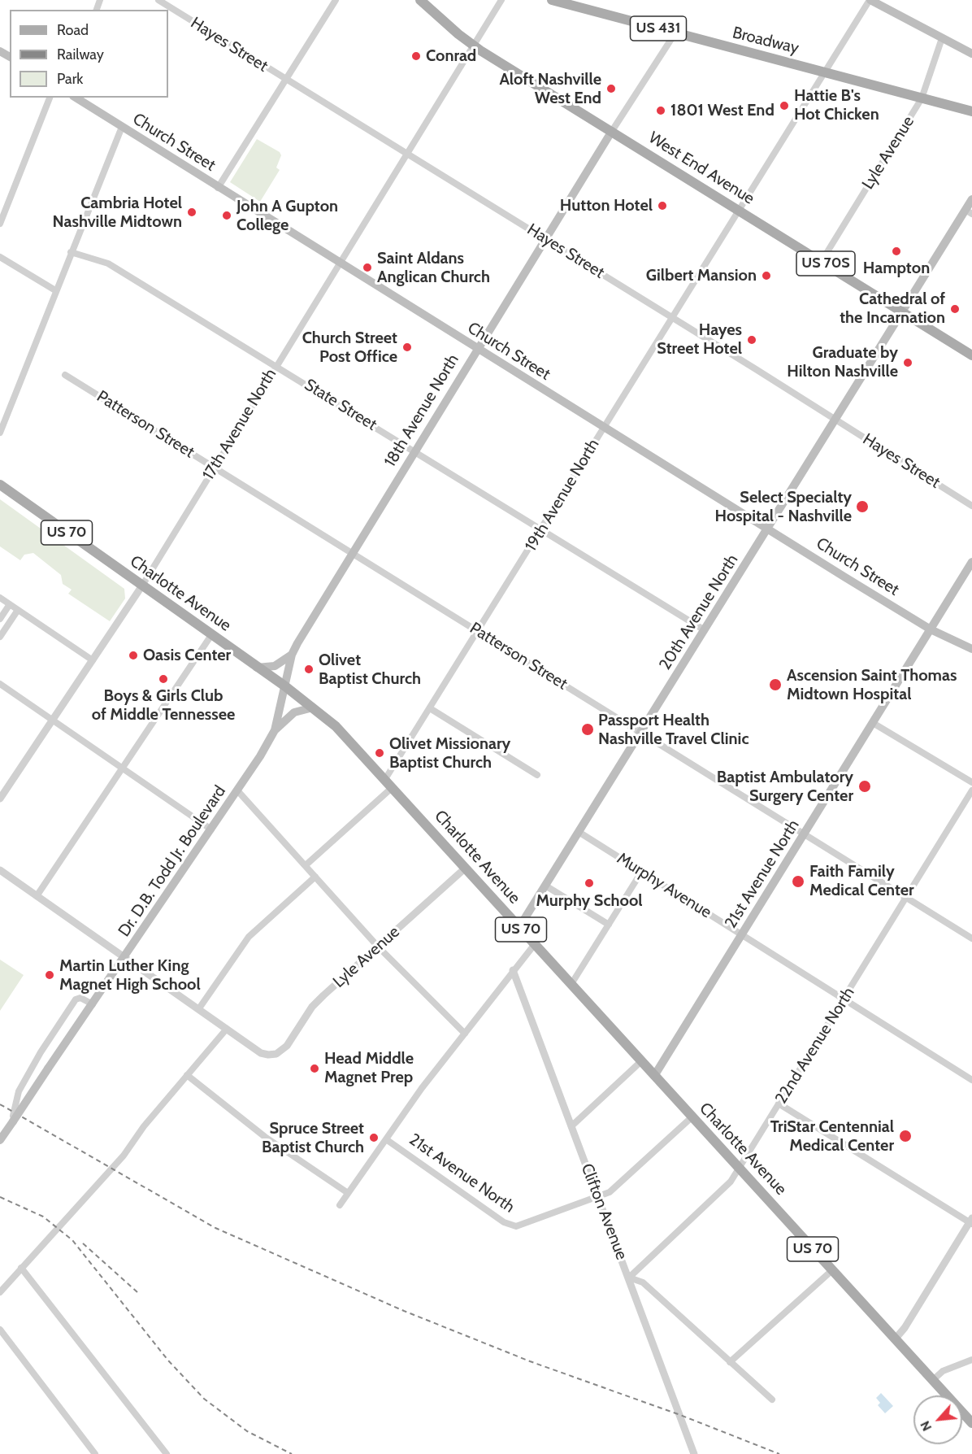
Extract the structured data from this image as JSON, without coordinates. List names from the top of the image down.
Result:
{
  "streets": {
    "main road": [
      "US 431",
      "Broadway",
      "Church Street",
      "West End Avenue",
      "US 70S",
      "18th Avenue North",
      "US 70",
      "Charlotte Avenue",
      "20th Avenue North",
      "Dr. D.B. Todd Jr. Boulevard",
      "21st Avenue North"
    ],
    "street": [
      "Hayes Street",
      "Lyle Avenue",
      "State Street",
      "Patterson Street",
      "17th Avenue North",
      "19th Avenue North",
      "Murphy Avenue",
      "22nd Avenue North",
      "Clifton Avenue"
    ]
  },
  "crossings": [
    ["Broadway", "Lyle Avenue"],
    ["Broadway", "19th Avenue North"],
    ["Hayes Street", "18th Avenue North"],
    ["Hayes Street", "17th Avenue North"],
    ["Hayes Street", "19th Avenue North"],
    ["Hayes Street", "20th Avenue North"],
    ["Church Street", "18th Avenue North"],
    ["Church Street", "17th Avenue North"],
    ["Church Street", "19th Avenue North"],
    ["Church Street", "20th Avenue North"],
    ["Church Street", "21st Avenue North"],
    ["Lyle Avenue", "West End Avenue"],
    ["Lyle Avenue", "Charlotte Avenue"],
    ["West End Avenue", "18th Avenue North"],
    ["West End Avenue", "17th Avenue North"],
    ["West End Avenue", "19th Avenue North"],
    ["West End Avenue", "20th Avenue North"],
    ["State Street", "18th Avenue North"],
    ["State Street", "17th Avenue North"],
    ["State Street", "19th Avenue North"],
    ["State Street", "20th Avenue North"],
    ["18th Avenue North", "Patterson Street"],
    ["18th Avenue North", "Charlotte Avenue"],
    ["18th Avenue North", "Dr. D.B. Todd Jr. Boulevard"],
    ["Patterson Street", "17th Avenue North"],
    ["Patterson Street", "19th Avenue North"],
    ["Patterson Street", "20th Avenue North"],
    ["Patterson Street", "21st Avenue North"],
    ["Patterson Street", "22nd Avenue North"],
    ["17th Avenue North", "Charlotte Avenue"],
    ["19th Avenue North", "Charlotte Avenue"],
    ["Charlotte Avenue", "20th Avenue North"],
    ["Charlotte Avenue", "Dr. D.B. Todd Jr. Boulevard"],
    ["Charlotte Avenue", "21st Avenue North"],
    ["Charlotte Avenue", "22nd Avenue North"],
    ["20th Avenue North", "Murphy Avenue"],
    ["21st Avenue North", "Murphy Avenue"],
    ["21st Avenue North", "Clifton Avenue"],
    ["Murphy Avenue", "22nd Avenue North"],
    ["22nd Avenue North", "Clifton Avenue"]
  ],
  "places": [
    "Conrad",
    "Aloft Nashville West End",
    "Hattie B's Hot Chicken",
    "1801 West End",
    "Hutton Hotel",
    "Cambria Hotel Nashville Midtown",
    "John A Gupton College",
    "Hampton",
    "Saint Aldans Anglican Church",
    "Gilbert Mansion",
    "Cathedral of the Incarnation",
    "Hayes Street Hotel",
    "Church Street Post Office",
    "Graduate by Hilton Nashville",
    "Select Specialty Hospital - Nashville",
    "Oasis Center",
    "Olivet Baptist Church",
    "Boys & Girls Club of Middle Tennessee",
    "Ascension Saint Thomas Midtown Hospital",
    "Passport Health Nashville Travel Clinic",
    "Olivet Missionary Baptist Church",
    "Baptist Ambulatory Surgery Center",
    "Faith Family Medical Center",
    "Murphy School",
    "Martin Luther King Magnet High School",
    "Head Middle Magnet Prep",
    "TriStar Centennial Medical Center",
    "Spruce Street Baptist Church"
  ],
  "legend": ["Road", "Railway", "Park"],
  "north": "bottom left"
}
